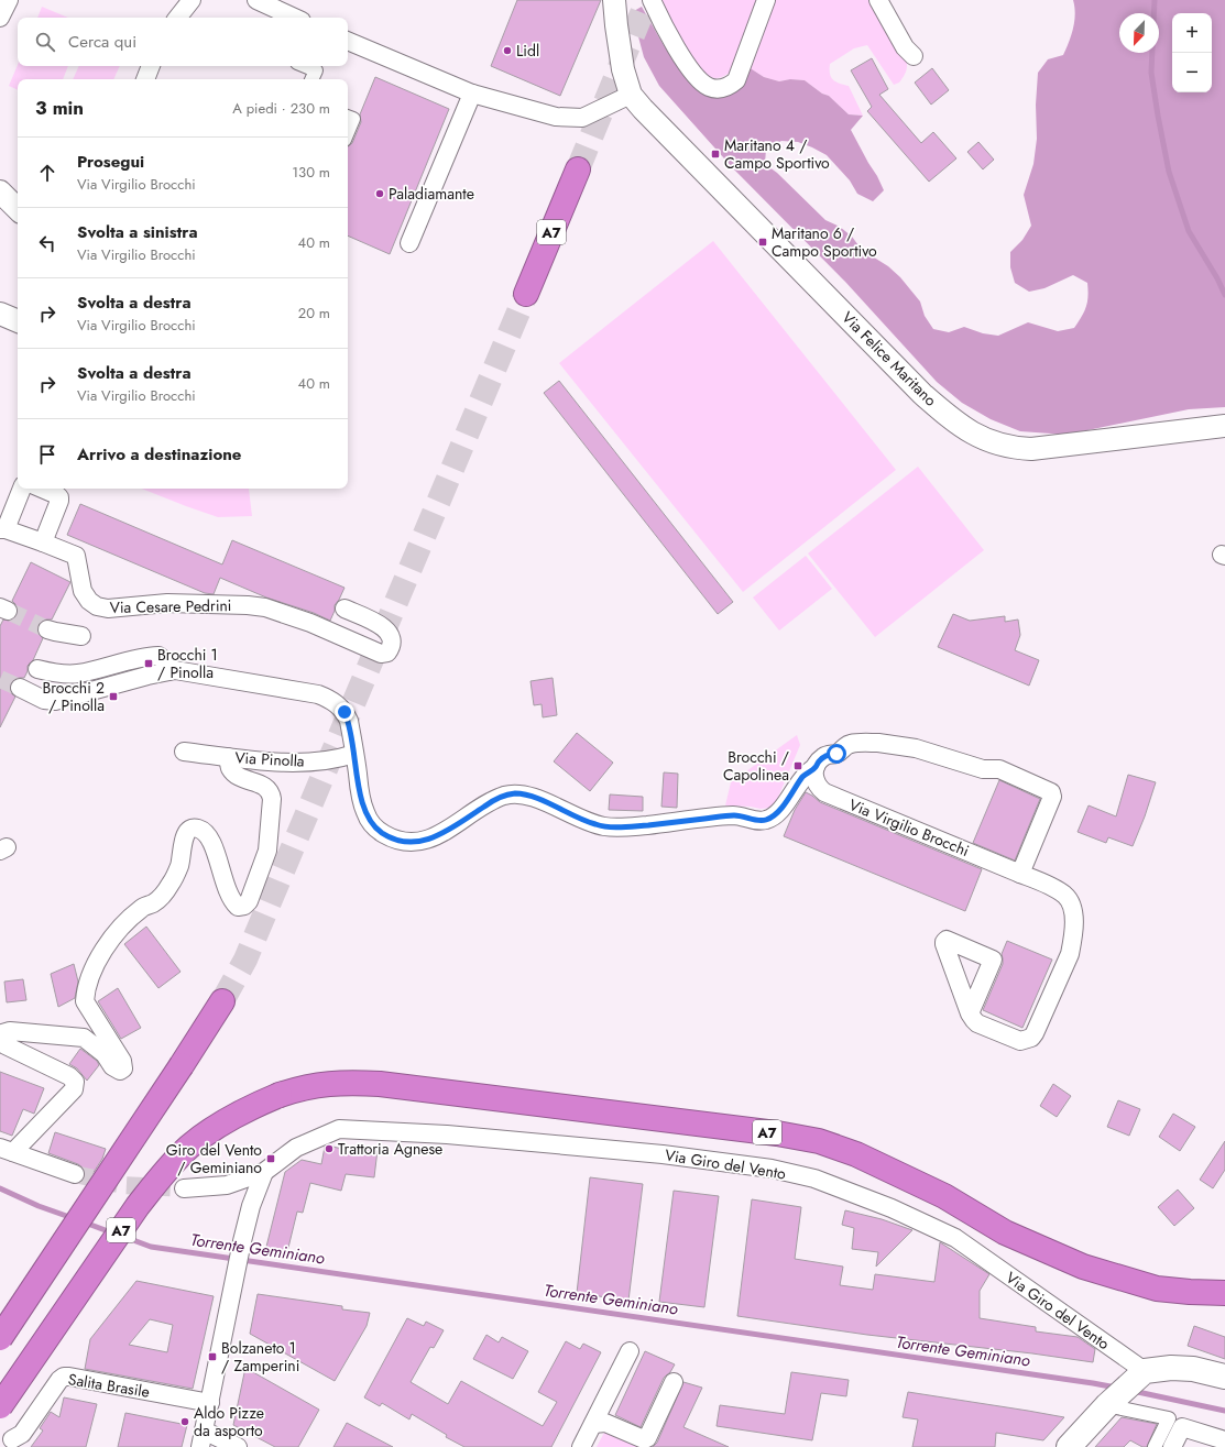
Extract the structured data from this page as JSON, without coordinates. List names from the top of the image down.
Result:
{
  "streets": {
    "highway": ["A7"],
    "street": [
      "Via Felice Maritano",
      "Via Cesare Pedrini",
      "Via Pinolla",
      "Via Virgilio Brocchi",
      "Via Giro del Vento",
      "Salita Brasile"
    ]
  },
  "water": ["Torrente Geminiano"],
  "places": {
    "other": [
      "Lidl",
      "Paladiamante",
      "Trattoria Agnese",
      "Aldo Pizze da asporto"
    ],
    "transit": [
      "Maritano 4 / Campo Sportivo",
      "Maritano 6 / Campo Sportivo",
      "Brocchi 1 / Pinolla",
      "Brocchi 2 / Pinolla",
      "Brocchi / Capolinea",
      "Giro del Vento / Geminiano",
      "Bolzaneto 1 / Zamperini"
    ]
  },
  "north": "bottom left",
  "page": {
    "map_buttons": ["+", "−"],
    "search": "Cerca qui",
    "heading": ["3 min", "A piedi · 230 m"],
    "list": [
      ["Prosegui", "Via Virgilio Brocchi", "130 m"],
      ["Svolta a sinistra", "Via Virgilio Brocchi", "40 m"],
      ["Svolta a destra", "Via Virgilio Brocchi", "20 m"],
      ["Svolta a destra", "Via Virgilio Brocchi", "40 m"],
      "Arrivo a destinazione"
    ]
  }
}
